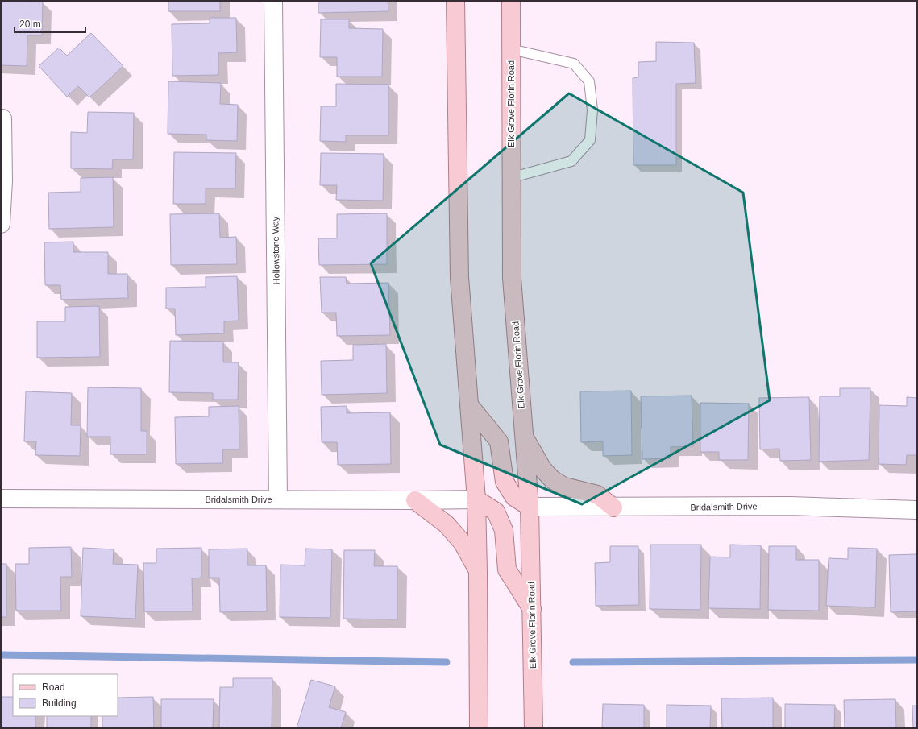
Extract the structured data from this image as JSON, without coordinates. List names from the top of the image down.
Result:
{
  "streets": {
    "main road": ["Elk Grove Florin Road"],
    "street": ["Hollowstone Way", "Bridalsmith Drive"]
  },
  "crossings": [
    ["Elk Grove Florin Road", "Bridalsmith Drive"],
    ["Hollowstone Way", "Bridalsmith Drive"]
  ],
  "legend": ["Road", "Building"],
  "scale_bar": "20 m"
}
